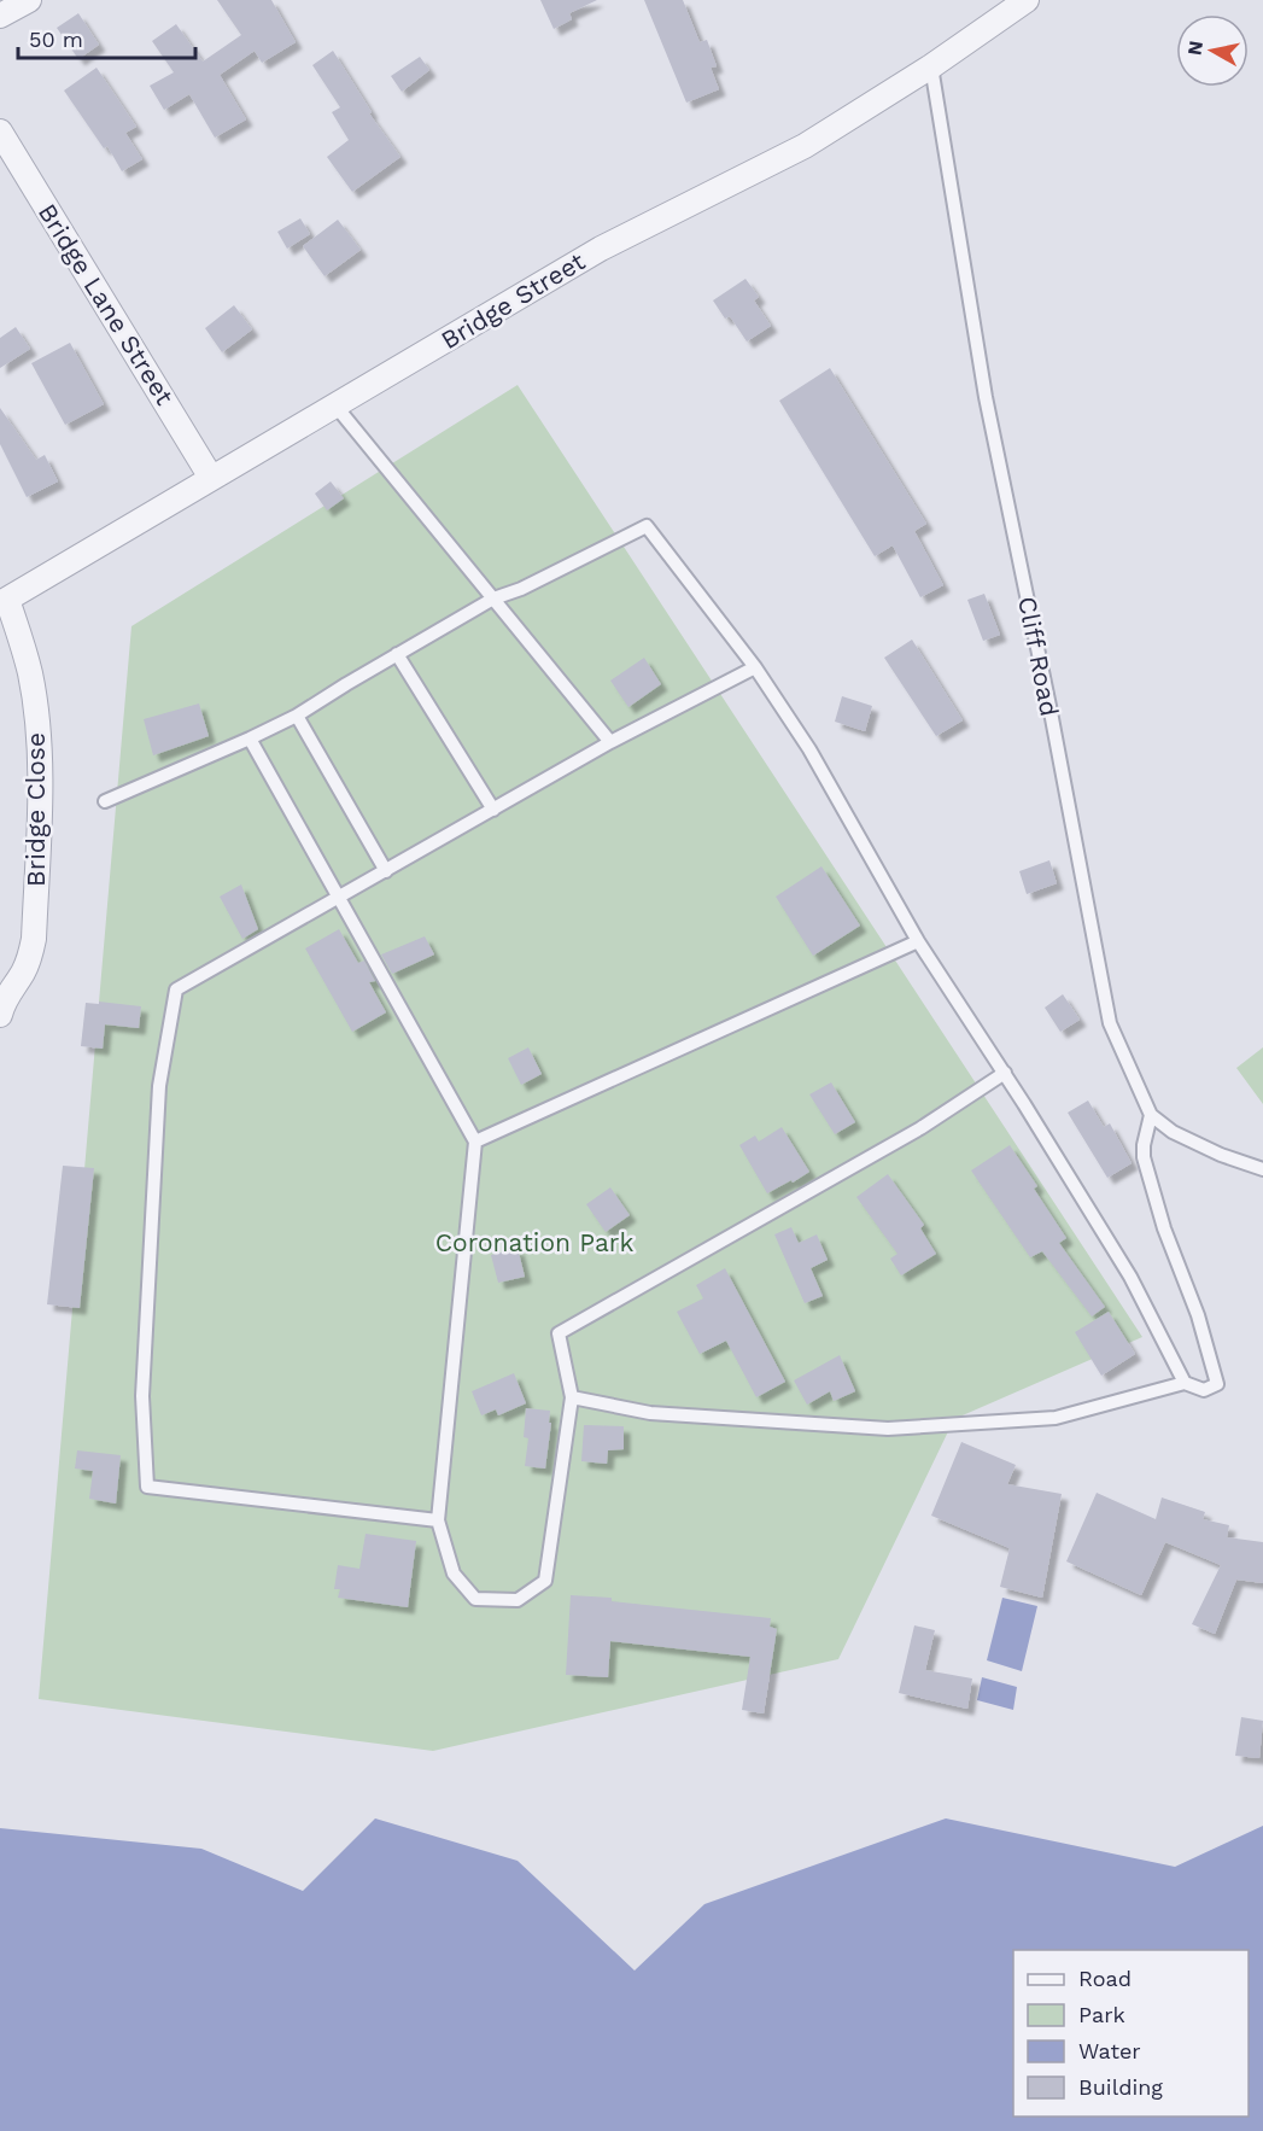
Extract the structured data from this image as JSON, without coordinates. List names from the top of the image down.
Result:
{
  "streets": {
    "street": ["Bridge Street", "Bridge Lane Street", "Bridge Close"],
    "lane": ["Cliff Road"]
  },
  "crossings": [
    ["Bridge Street", "Bridge Lane Street"],
    ["Bridge Street", "Cliff Road"],
    ["Bridge Street", "Bridge Close"]
  ],
  "parks": ["Coronation Park"],
  "legend": [
    "Road",
    "Park",
    "Water",
    "Building"
  ],
  "scale_bar": "50 m",
  "north": "left"
}
